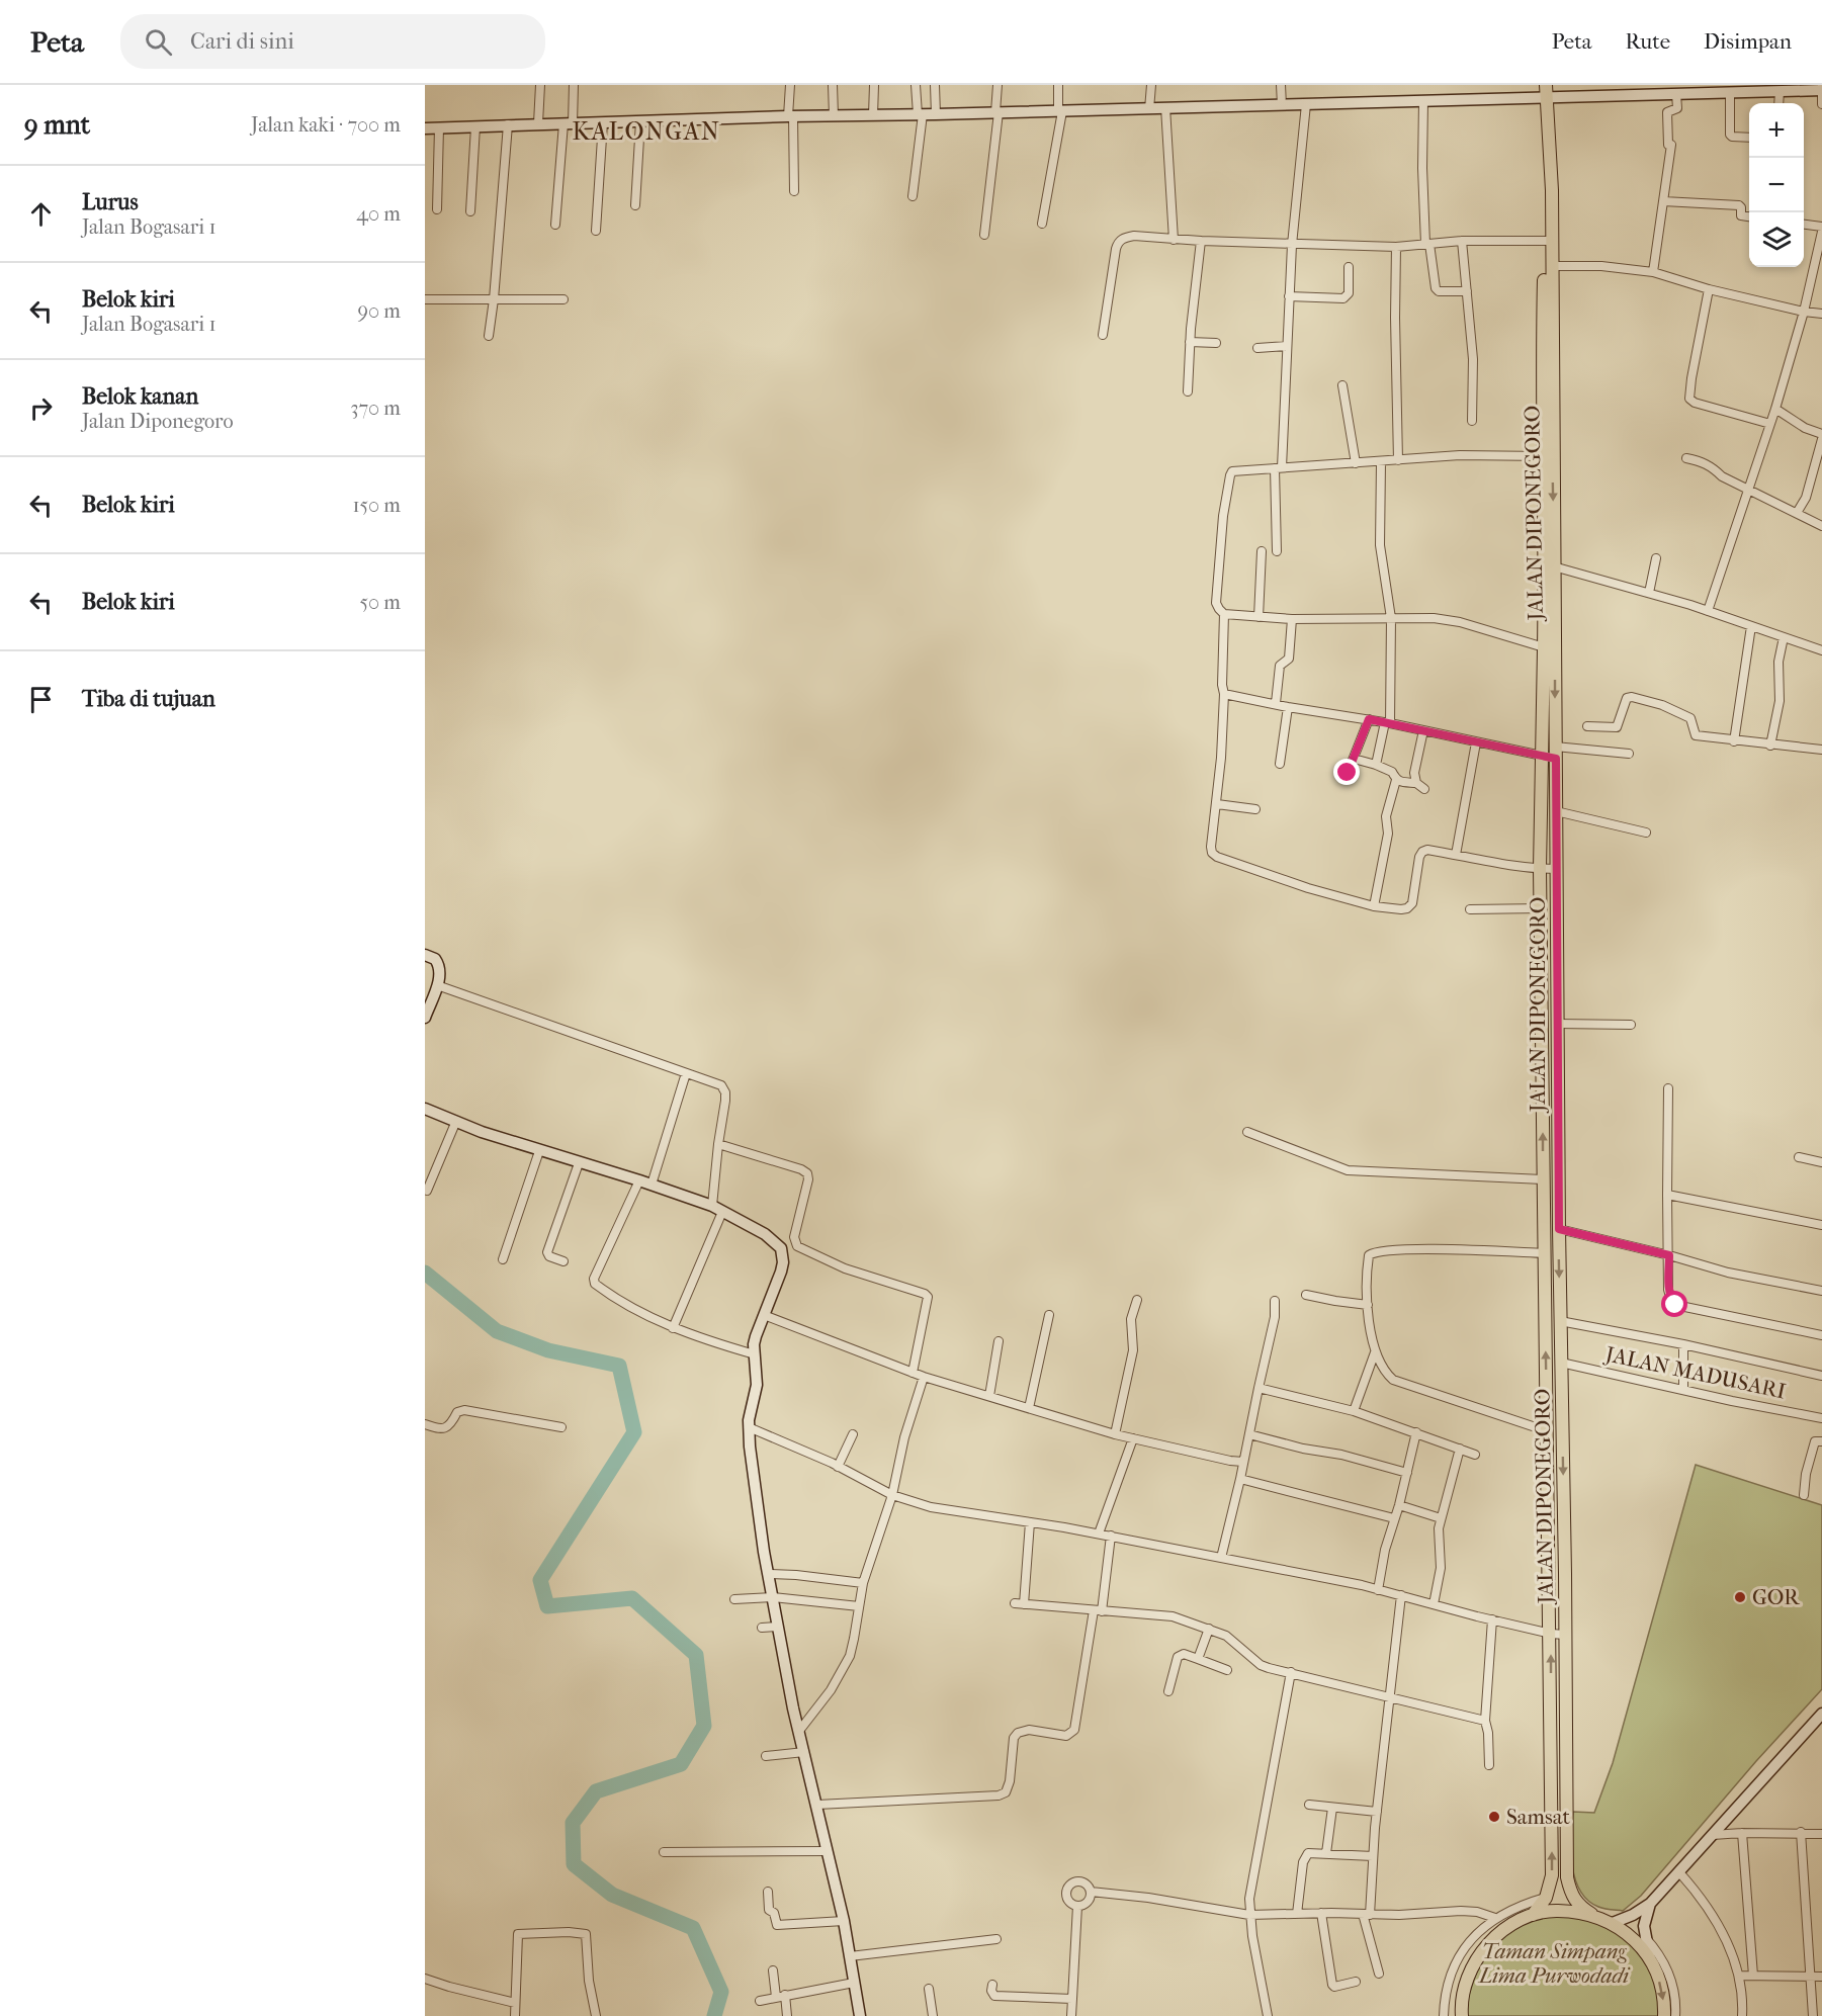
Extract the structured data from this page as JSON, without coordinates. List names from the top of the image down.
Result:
{
  "streets": {
    "main road": ["JALAN DIPONEGORO"],
    "street": ["JALAN MADUSARI"]
  },
  "crossings": [
    ["JALAN DIPONEGORO", "JALAN MADUSARI"]
  ],
  "districts": ["KALONGAN"],
  "parks": ["Taman Simpang Lima Purwodadi"],
  "places": ["GOR", "Samsat"],
  "page": {
    "header": "Peta",
    "search": "Cari di sini",
    "nav": ["Peta", "Rute", "Disimpan"],
    "heading": ["9 mnt", "Jalan kaki · 700 m"],
    "map_buttons": ["+", "−"],
    "list": [
      ["Lurus", "Jalan Bogasari 1", "40 m"],
      ["Belok kiri", "Jalan Bogasari 1", "90 m"],
      ["Belok kanan", "Jalan Diponegoro", "370 m"],
      ["Belok kiri", "150 m"],
      ["Belok kiri", "50 m"],
      "Tiba di tujuan"
    ]
  }
}
